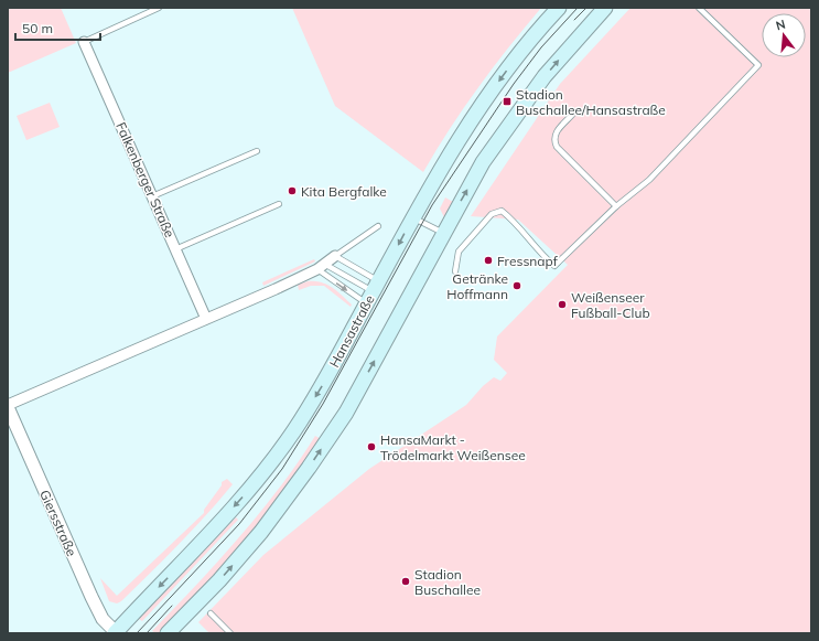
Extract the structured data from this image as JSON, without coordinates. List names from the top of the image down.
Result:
{
  "streets": {
    "main road": ["Hansastraße"],
    "street": ["Falkenberger Straße", "Giersstraße"]
  },
  "crossings": [
    ["Hansastraße", "Giersstraße"]
  ],
  "places": {
    "transit": ["Stadion Buschallee/Hansastraße"],
    "other": [
      "Kita Bergfalke",
      "Fressnapf",
      "Getränke Hoffmann",
      "Weißenseer Fußball-Club",
      "HansaMarkt - Trödelmarkt Weißensee",
      "Stadion Buschallee"
    ]
  },
  "scale_bar": "50 m",
  "north": "top"
}
